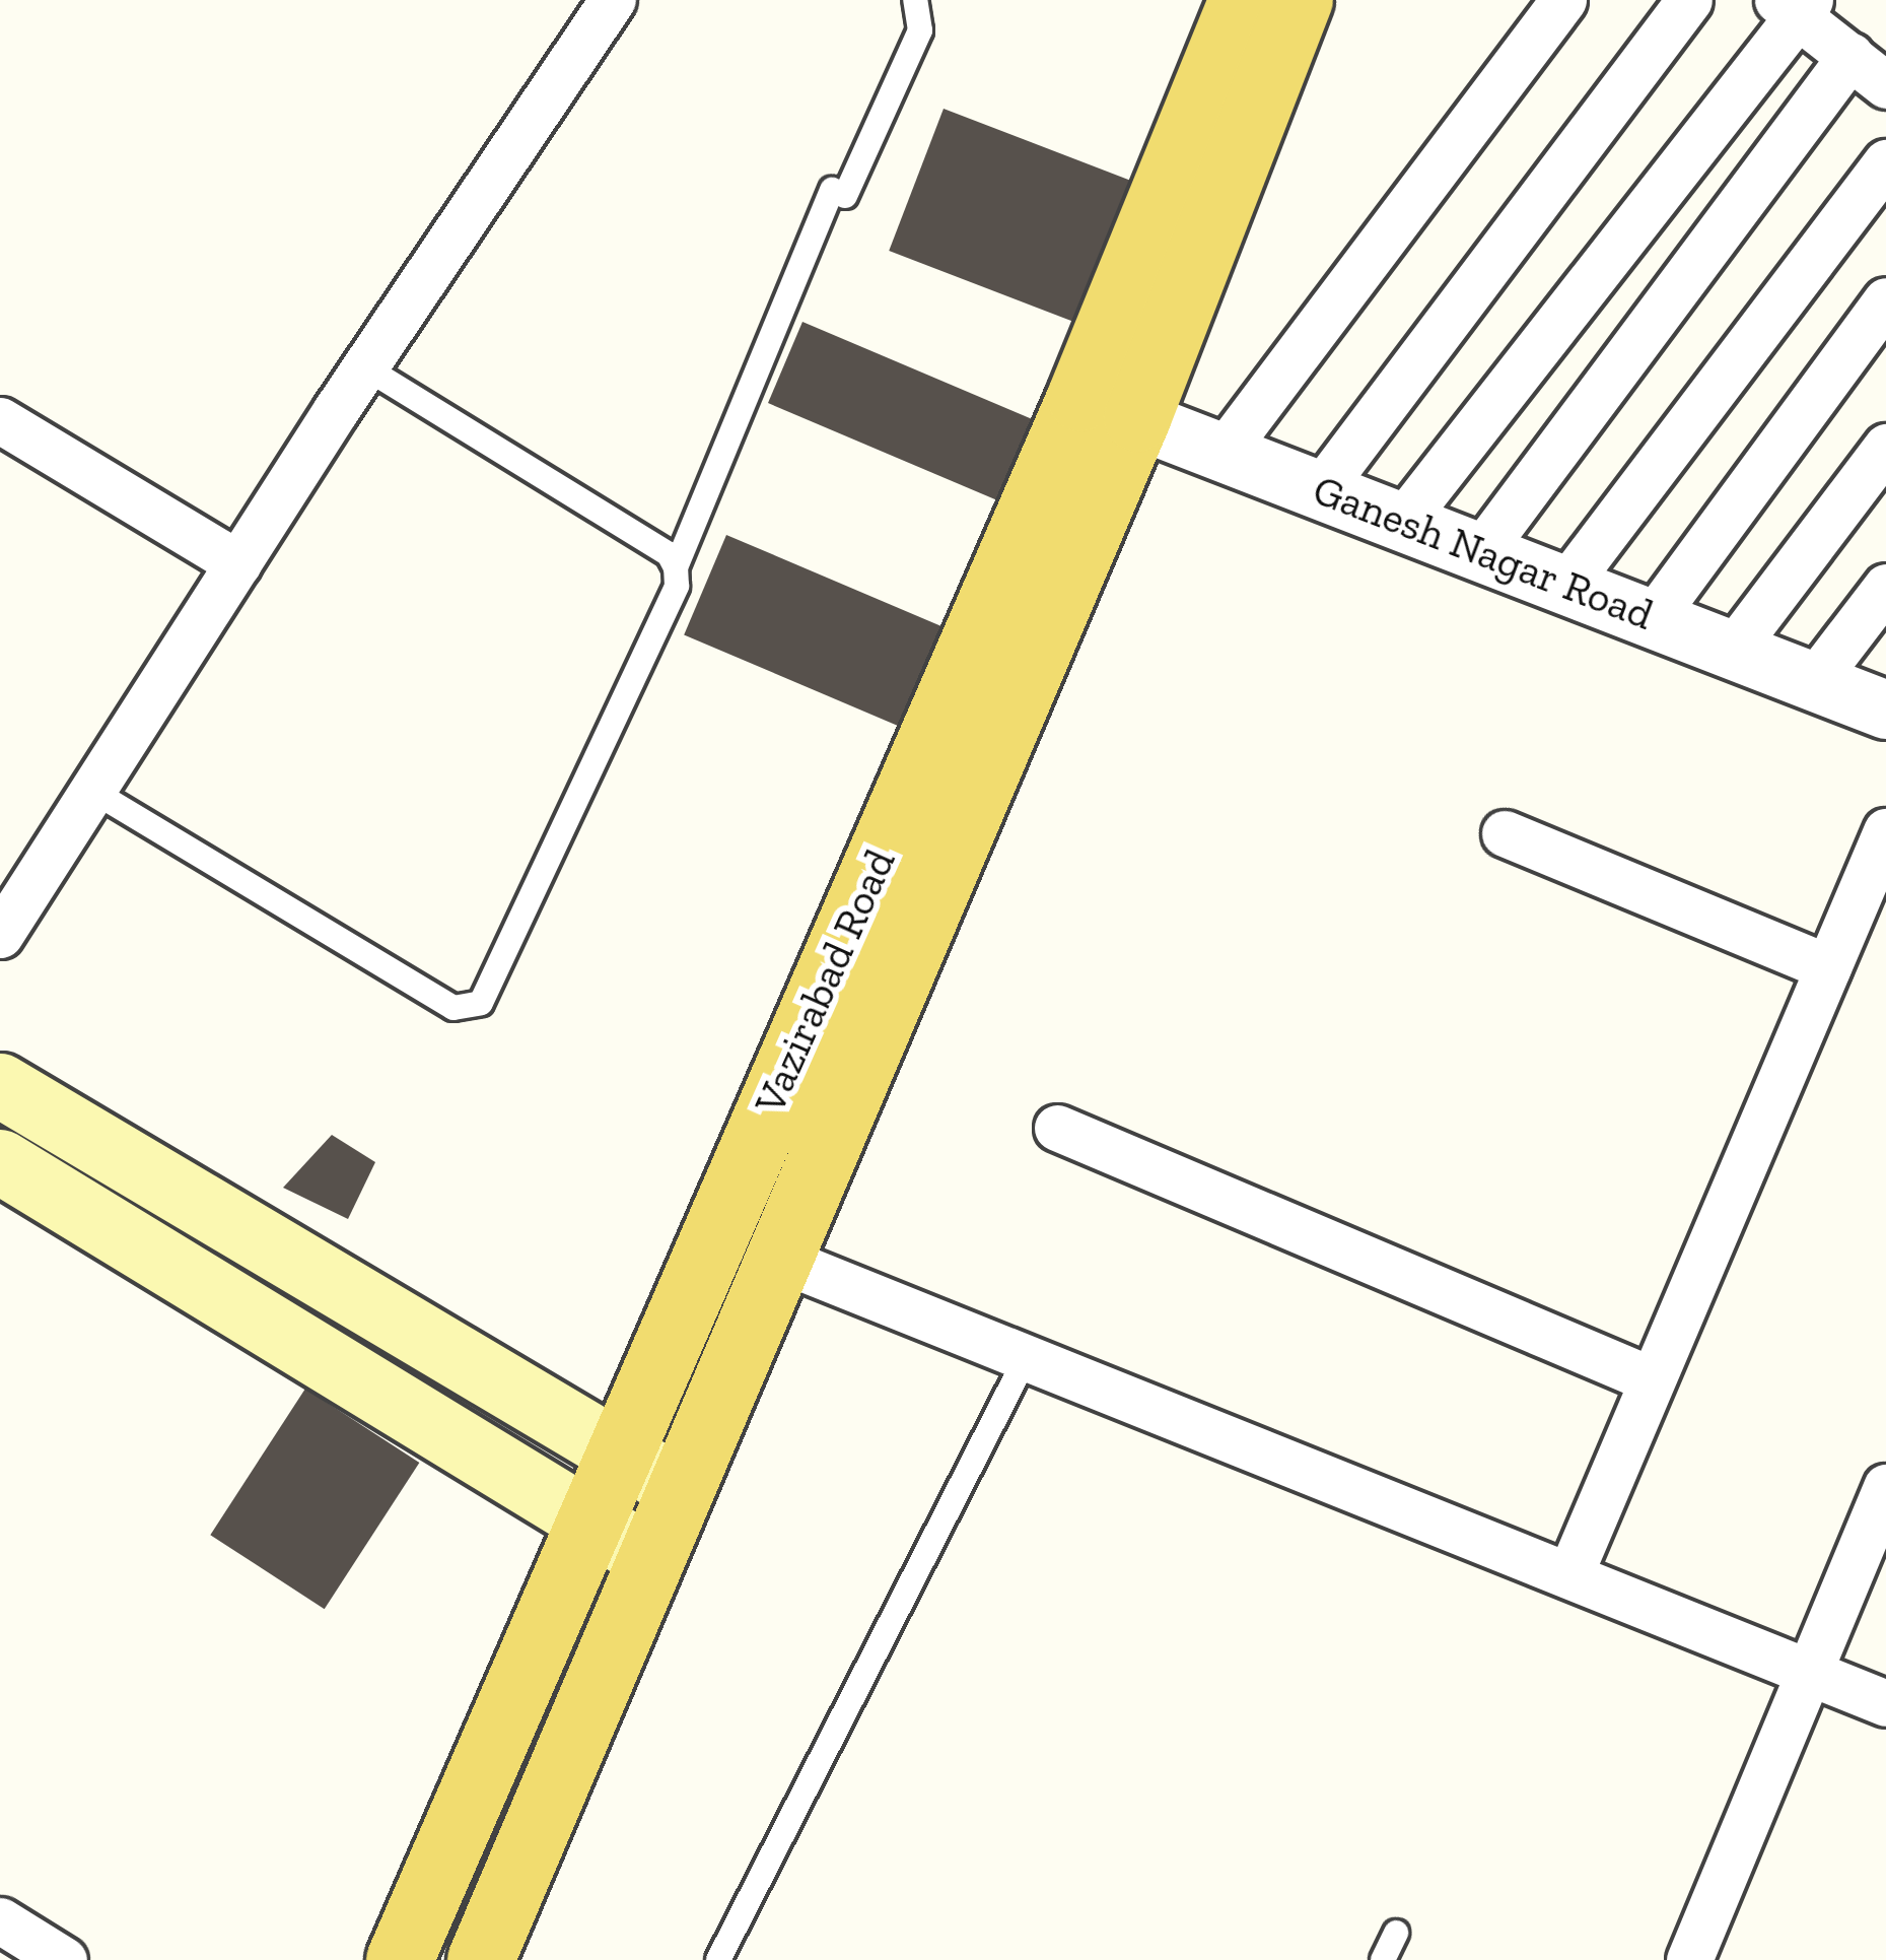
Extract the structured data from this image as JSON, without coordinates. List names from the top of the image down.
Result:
{
  "streets": {
    "main road": ["Vazirabad Road"],
    "street": ["Ganesh Nagar Road"]
  },
  "crossings": [
    ["Ganesh Nagar Road", "Vazirabad Road"]
  ]
}
